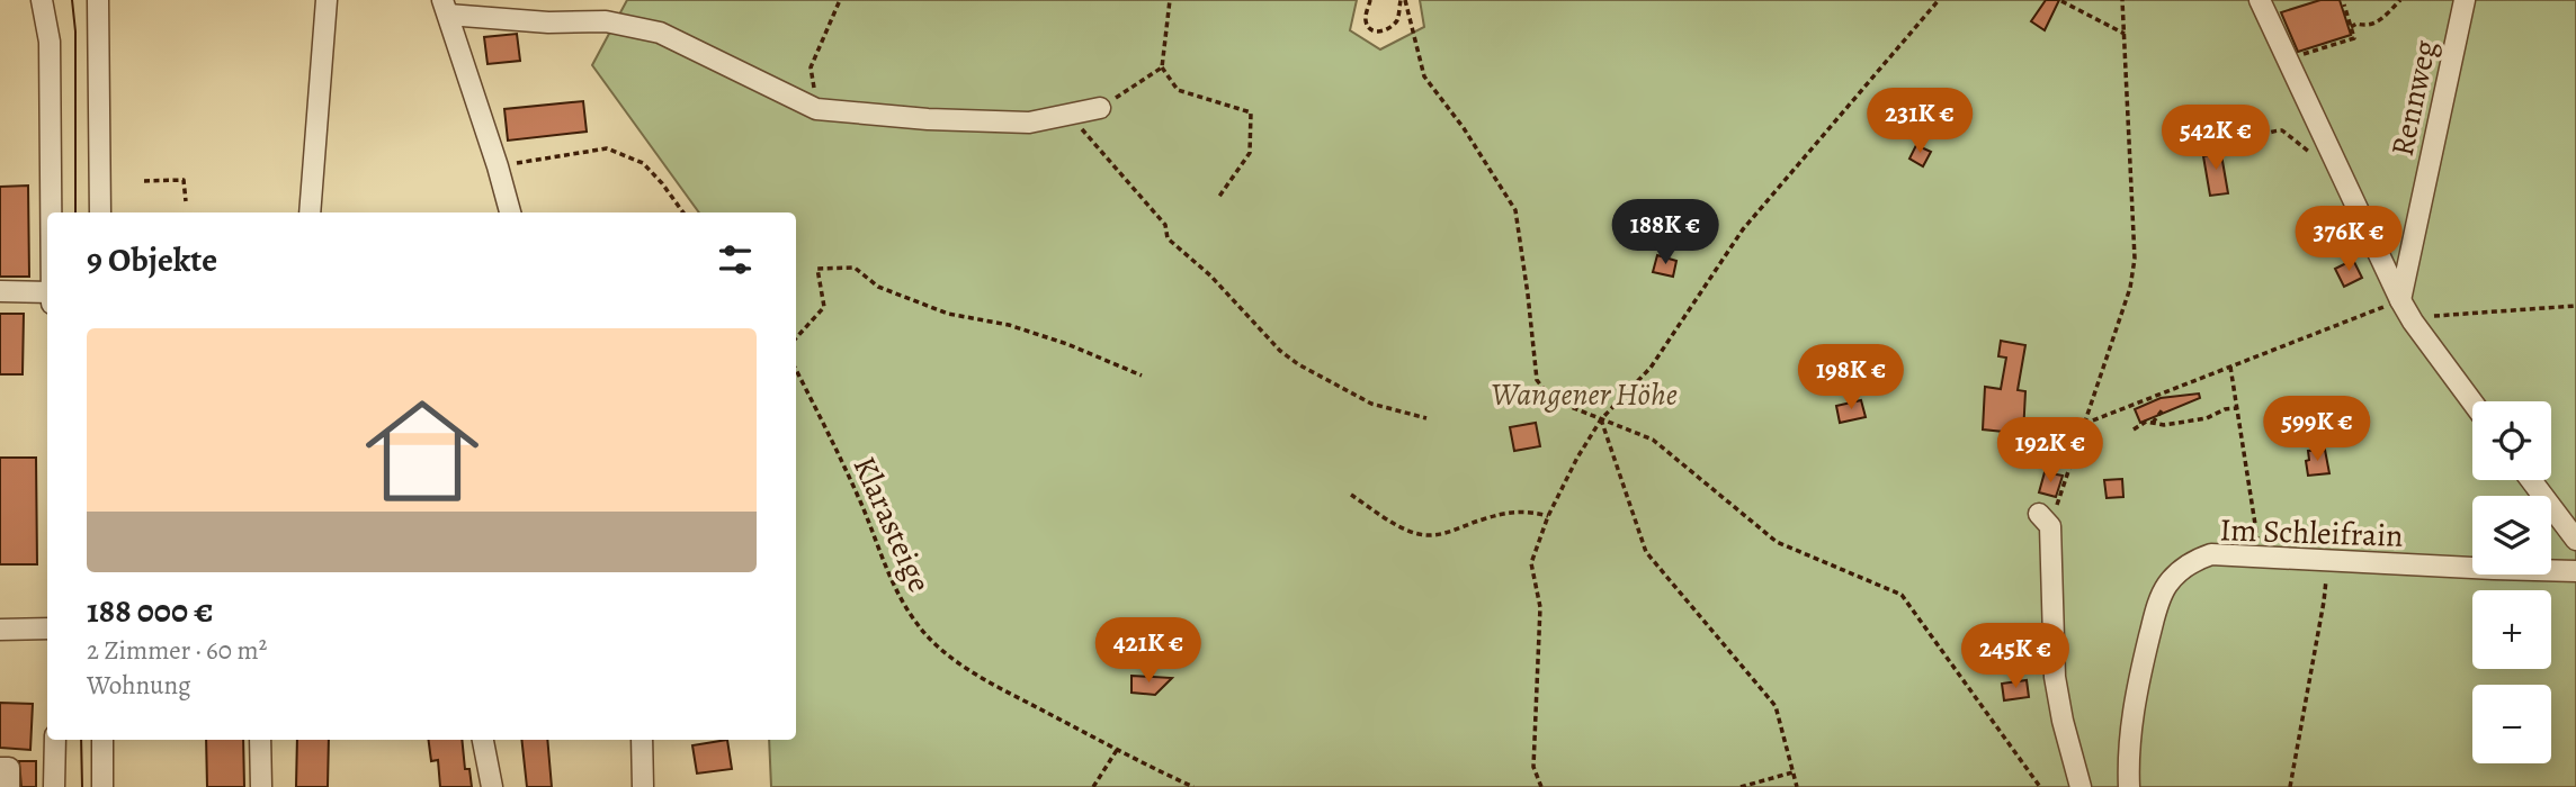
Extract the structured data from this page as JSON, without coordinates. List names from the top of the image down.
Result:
{
  "streets": {
    "street": ["Rennweg", "Im Schleifrain"],
    "path": ["Klarasteige"]
  },
  "parks": ["Wangener Höhe"],
  "page": {
    "price": [
      "231K €",
      "542K €",
      "188K €",
      "376K €",
      "198K €",
      "599K €",
      "192K €",
      "421K €",
      "245K €"
    ],
    "heading": "9 Objekte",
    "list": [
      {
        "name": "188 000 €",
        "note": "2 Zimmer · 60 m² · Wohnung"
      }
    ],
    "map_buttons": ["+", "−"]
  }
}
